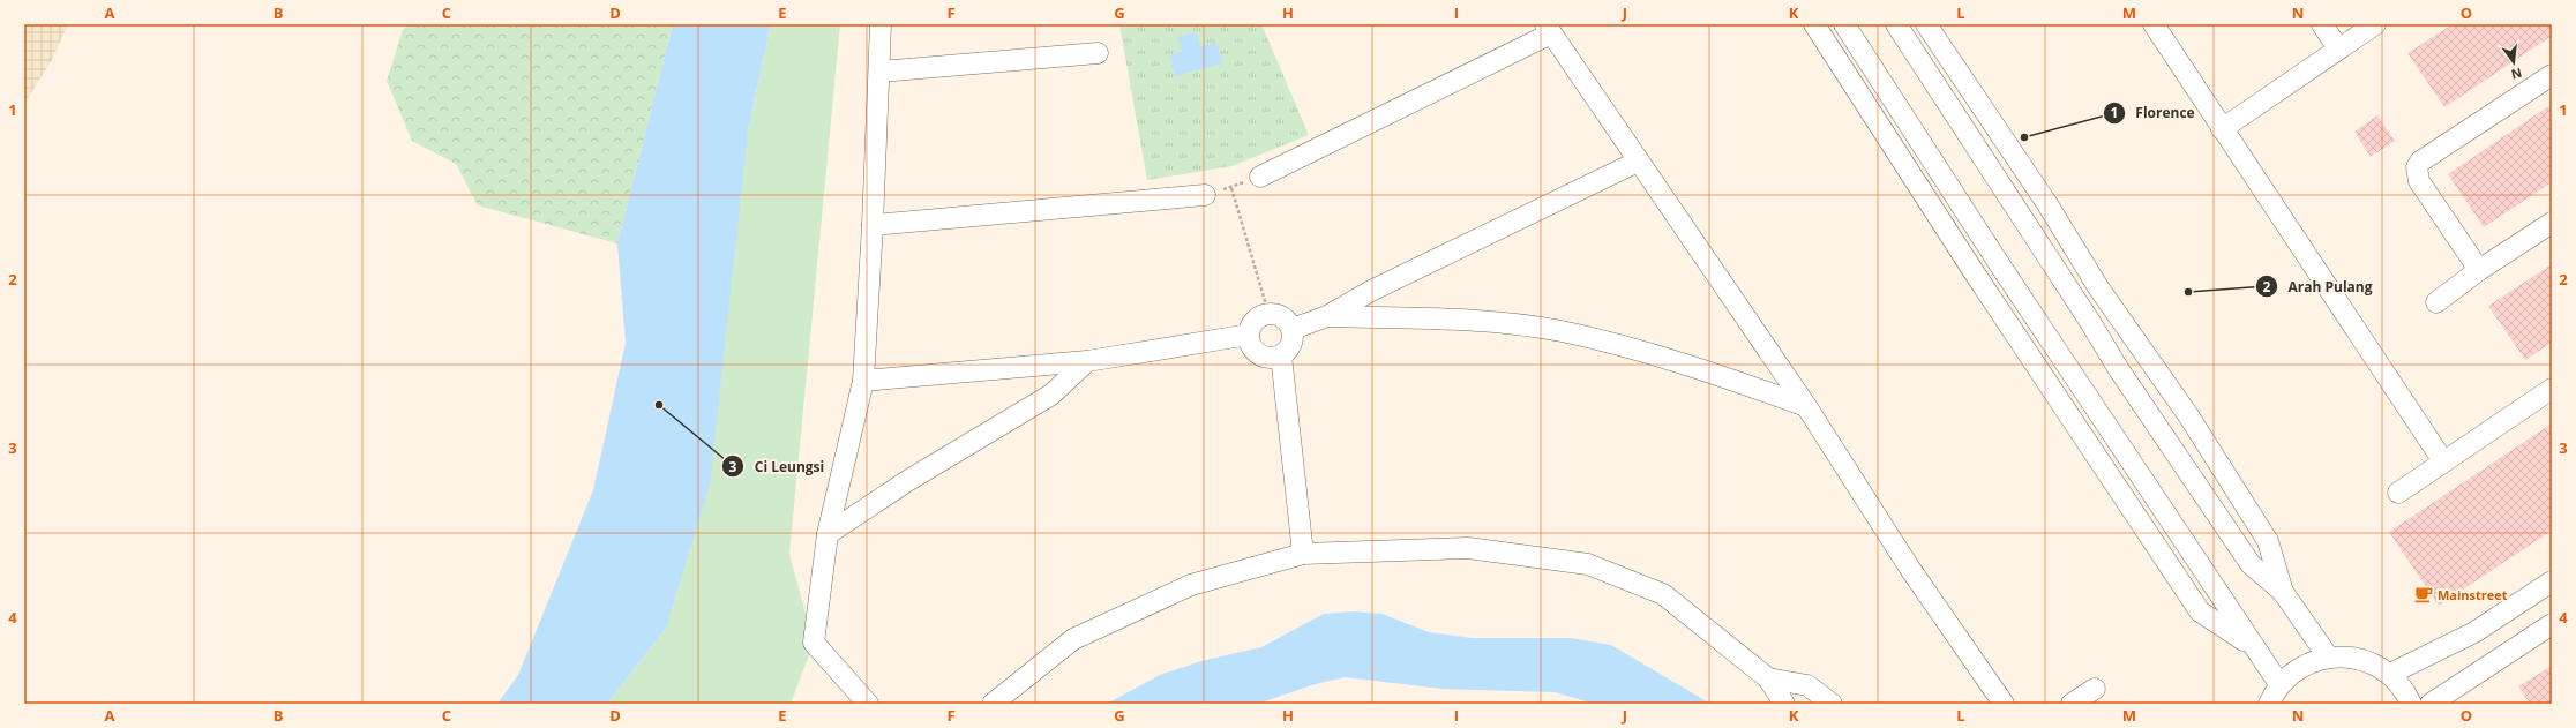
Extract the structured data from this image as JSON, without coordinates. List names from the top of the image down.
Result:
{
  "places": {
    "other": ["Florence", "Arah Pulang", "Ci Leungsi"],
    "cafe": ["Mainstreet"]
  },
  "north": "bottom",
  "grid": {
    "columns": [
      "A",
      "B",
      "C",
      "D",
      "E",
      "F",
      "G",
      "H",
      "I",
      "J",
      "K",
      "L",
      "M",
      "N",
      "O"
    ],
    "rows": [
      "1",
      "2",
      "3",
      "4"
    ]
  }
}
